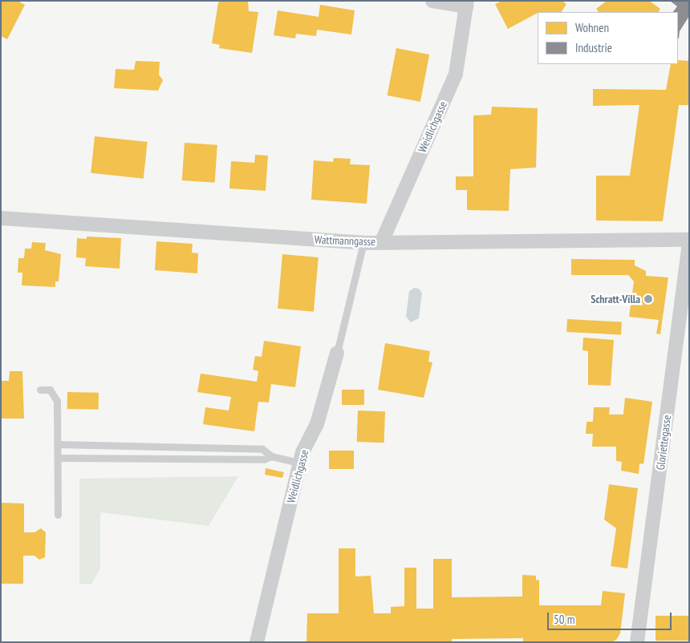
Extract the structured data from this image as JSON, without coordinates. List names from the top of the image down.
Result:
{
  "streets": {
    "street": ["Weidlichgasse", "Wattmanngasse", "Gloriettegasse"]
  },
  "crossings": [
    ["Weidlichgasse", "Wattmanngasse"],
    ["Wattmanngasse", "Gloriettegasse"]
  ],
  "places": ["Schratt-Villa"],
  "legend": ["Wohnen", "Industrie"],
  "scale_bar": "50 m"
}
